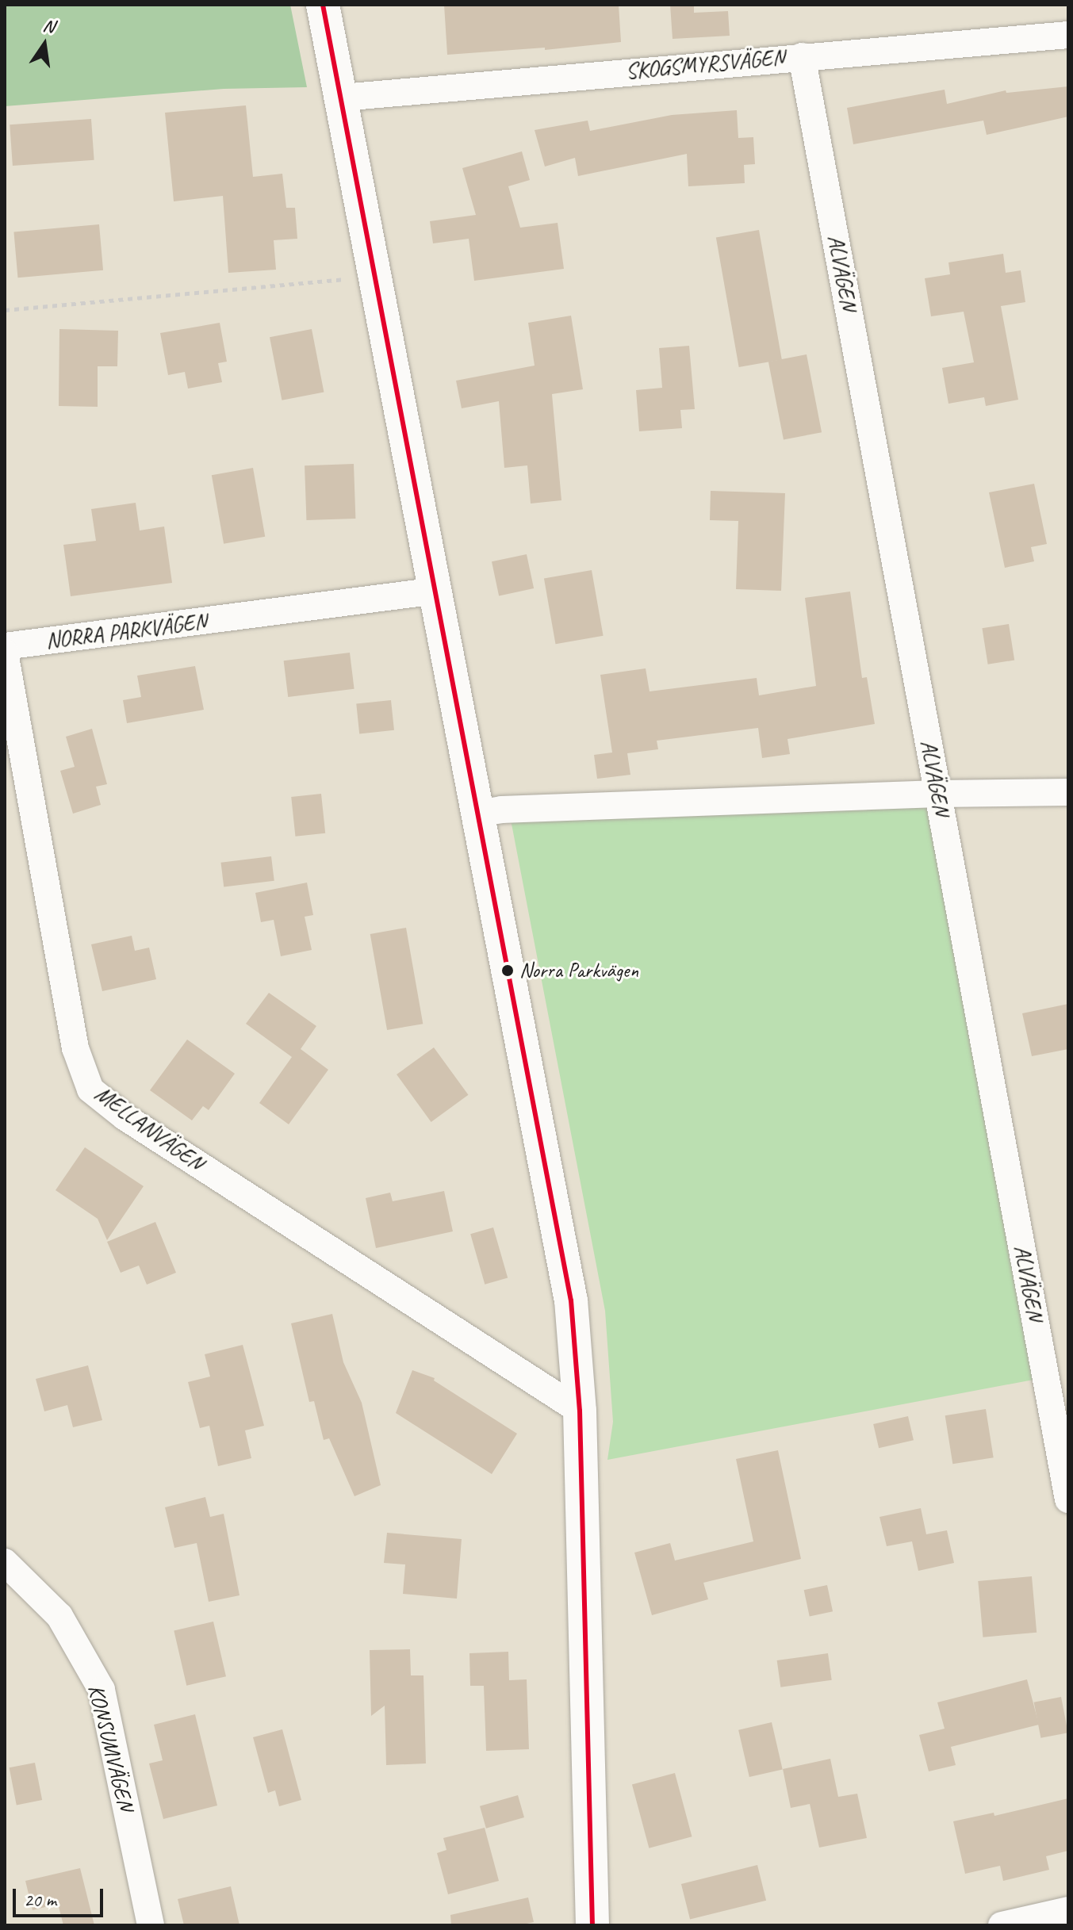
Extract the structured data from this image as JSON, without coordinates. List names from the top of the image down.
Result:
{
  "streets": {
    "street": [
      "SKOGSMYRSVÄGEN",
      "ALVÄGEN",
      "NORRA PARKVÄGEN",
      "MELLANVÄGEN",
      "KONSUMVÄGEN"
    ]
  },
  "crossings": [
    ["SKOGSMYRSVÄGEN", "ALVÄGEN"]
  ],
  "places": ["Norra Parkvägen"],
  "scale_bar": "20 m",
  "north": "top"
}
